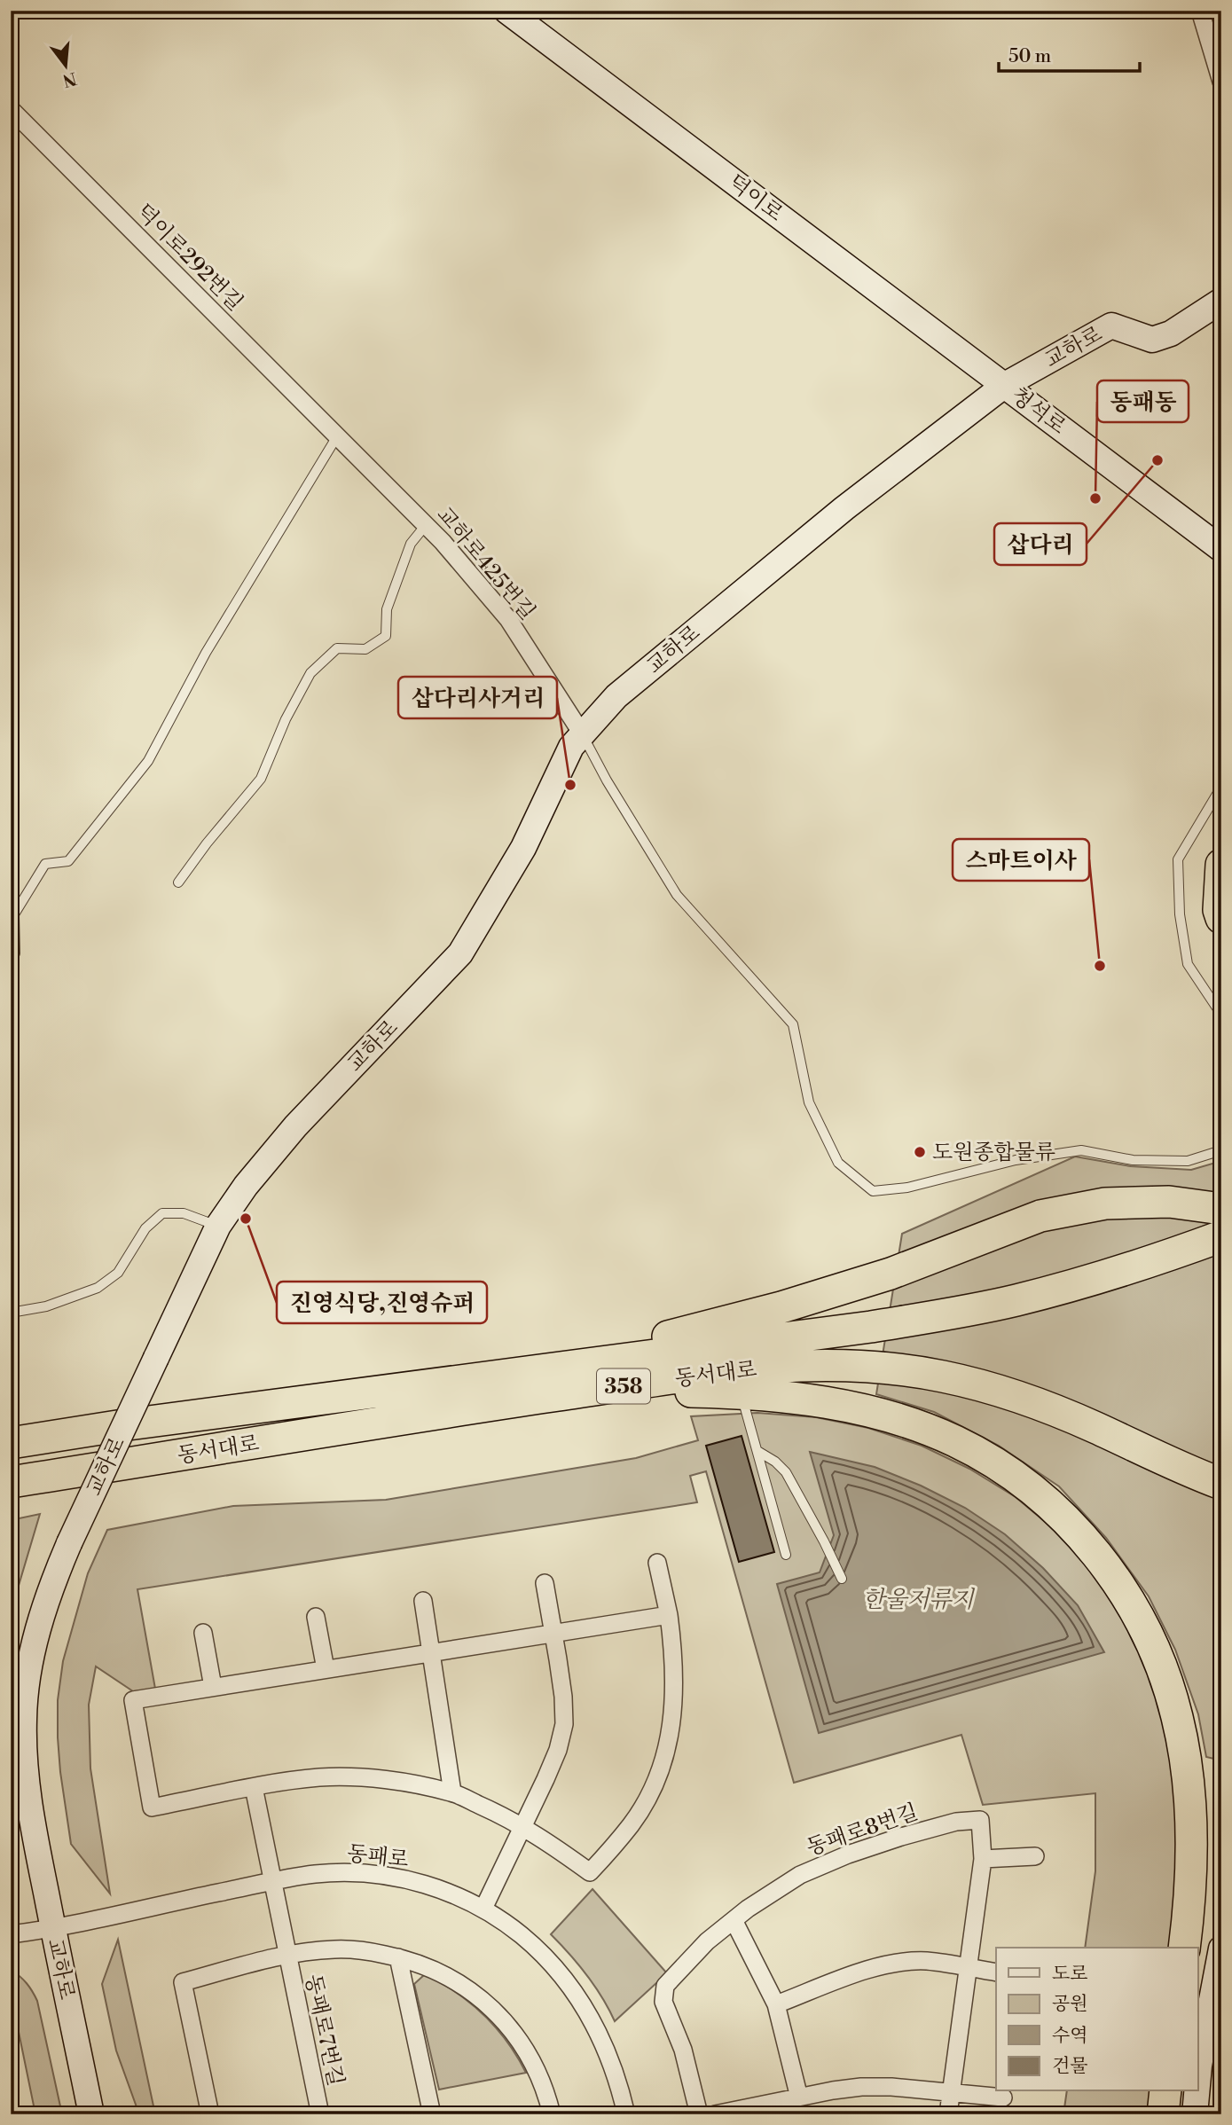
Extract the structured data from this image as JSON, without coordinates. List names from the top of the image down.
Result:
{
  "streets": {
    "highway": ["동서대로", "358"],
    "street": [
      "덕이로",
      "덕이로292번길",
      "교하로",
      "청석로",
      "교하로425번길",
      "동패로8번길",
      "동패로",
      "동패로7번길"
    ]
  },
  "crossings": [
    ["덕이로", "교하로"],
    ["덕이로", "청석로"],
    ["덕이로292번길", "교하로425번길"],
    ["교하로", "청석로"],
    ["교하로", "교하로425번길"],
    ["교하로", "동패로"],
    ["동패로", "동패로7번길"]
  ],
  "water": ["한울저류지"],
  "places": [
    "삽다리",
    "동패동",
    "삽다리사거리",
    "스마트이사",
    "도원종합물류",
    "진영식당,진영슈퍼"
  ],
  "legend": [
    "도로",
    "공원",
    "수역",
    "건물"
  ],
  "scale_bar": "50 m",
  "north": "bottom"
}
